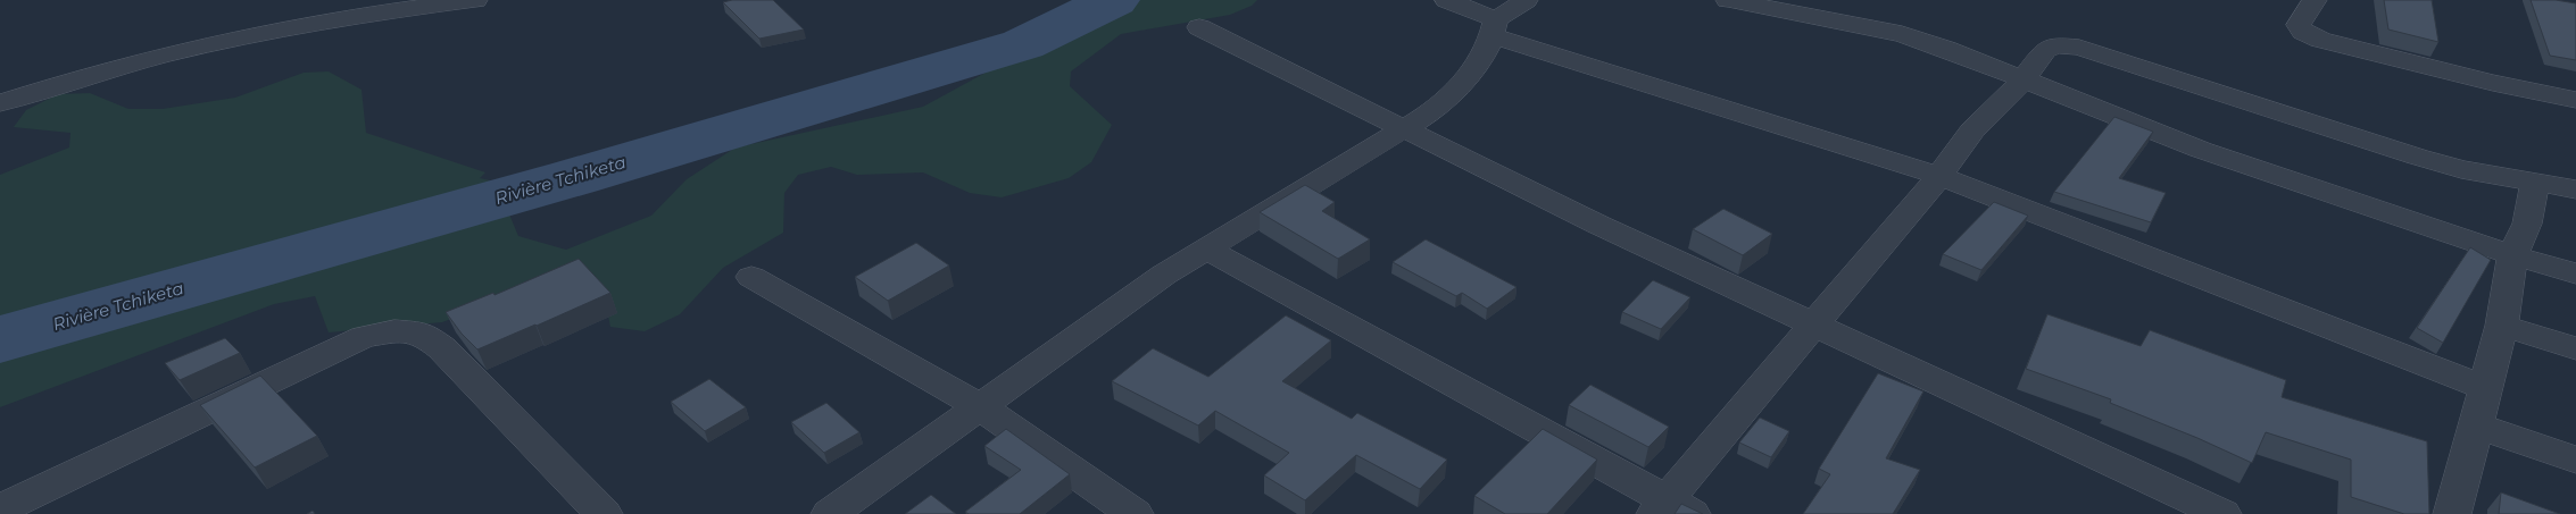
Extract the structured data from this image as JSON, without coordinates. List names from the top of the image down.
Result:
{
  "water": ["Rivière Tchiketa"]
}
